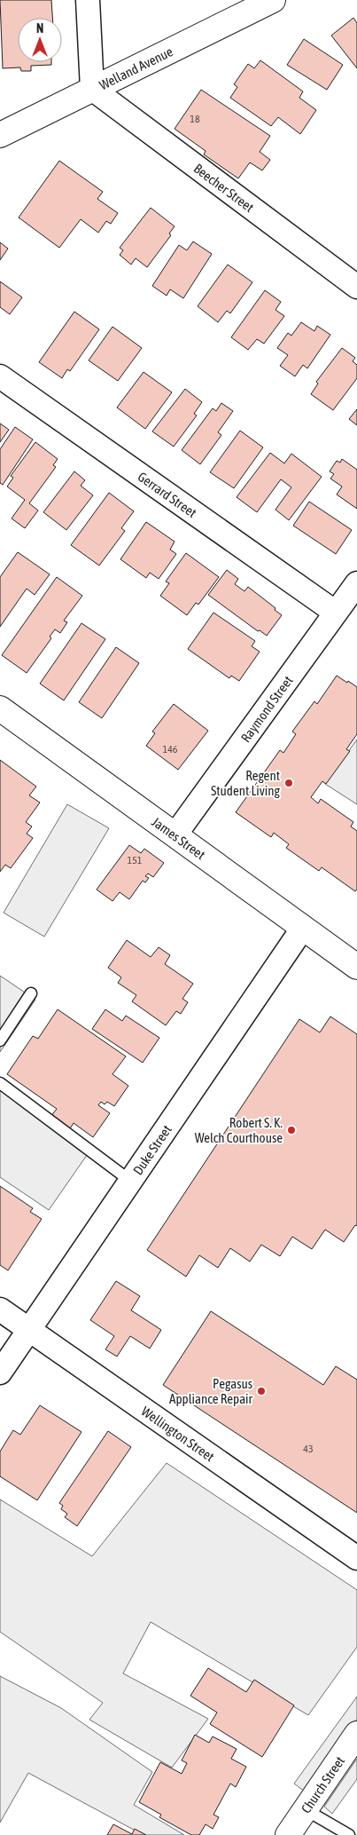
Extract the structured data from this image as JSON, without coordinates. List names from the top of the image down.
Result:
{
  "streets": {
    "main road": ["Welland Avenue", "James Street", "Church Street"],
    "street": [
      "Beecher Street",
      "Gerrard Street",
      "Raymond Street",
      "Duke Street",
      "Wellington Street"
    ]
  },
  "crossings": [
    ["Welland Avenue", "Beecher Street"],
    ["Gerrard Street", "Raymond Street"],
    ["Raymond Street", "James Street"],
    ["James Street", "Duke Street"],
    ["Duke Street", "Wellington Street"]
  ],
  "places": ["Regent Student Living", "Robert S. K. Welch Courthouse", "Pegasus Appliance Repair"],
  "house_numbers": [
    "18",
    "146",
    "151",
    "43"
  ],
  "north": "top"
}
